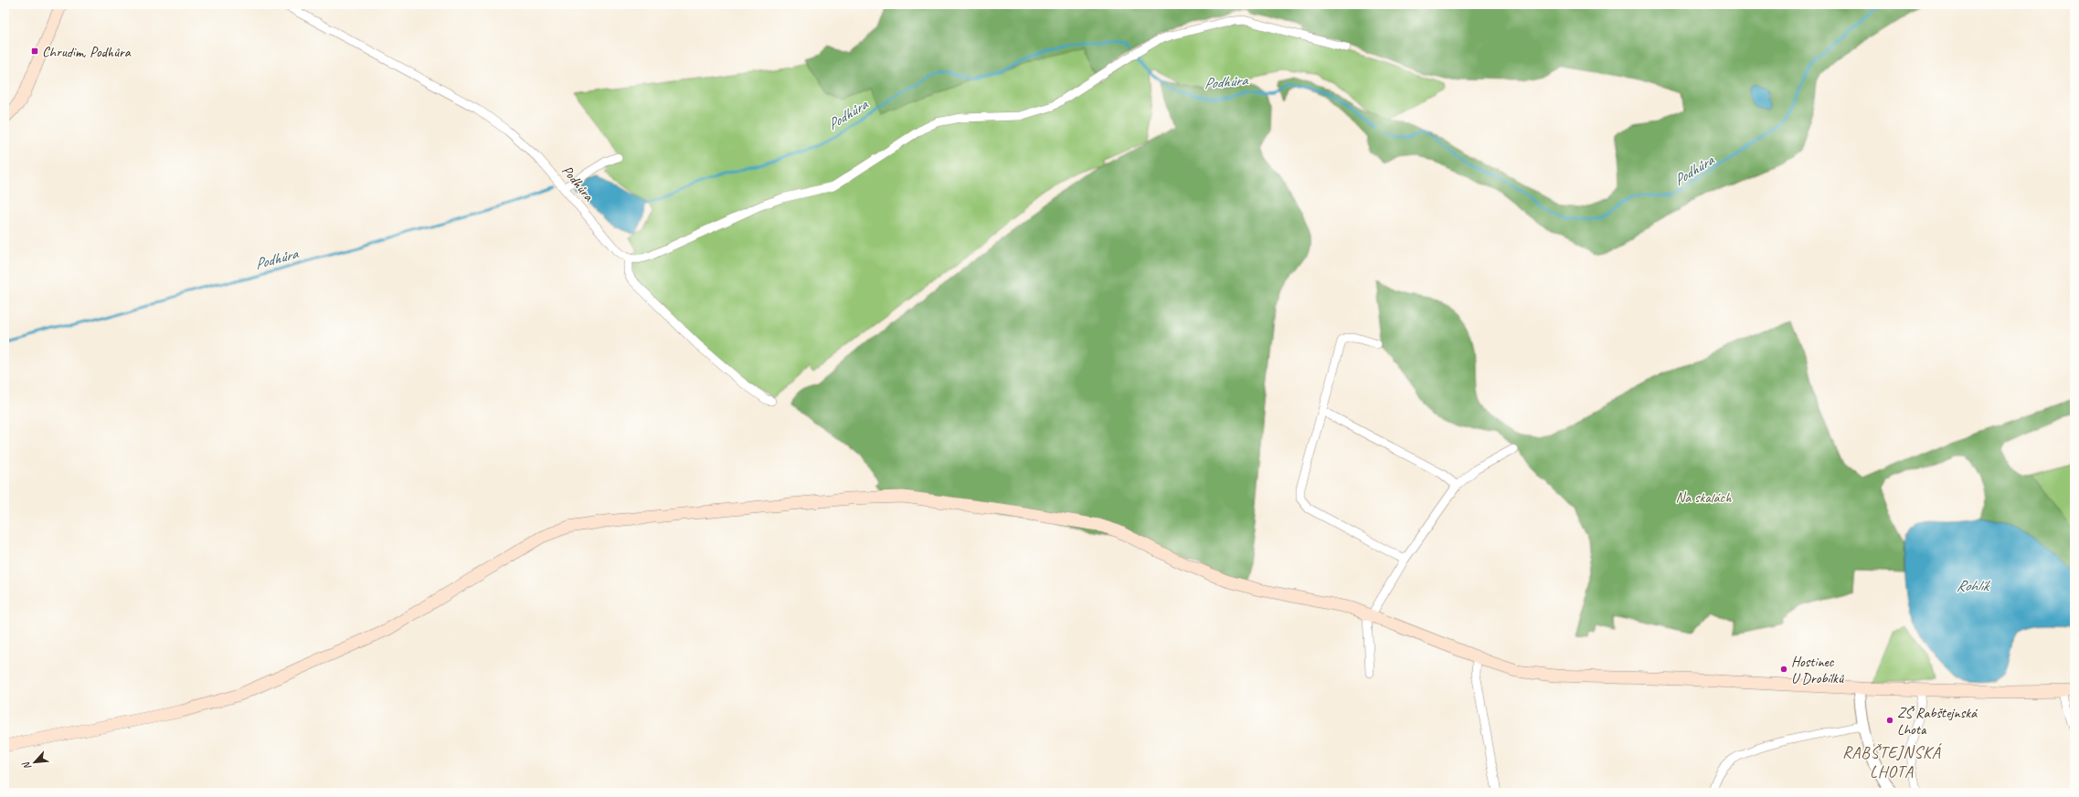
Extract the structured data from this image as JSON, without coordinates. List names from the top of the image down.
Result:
{
  "streets": {
    "street": ["Podhůra"]
  },
  "districts": ["RABŠTEJNSKÁ LHOTA"],
  "water": ["Podhůra", "Rohlík"],
  "parks": ["Na skalách"],
  "places": {
    "transit": ["Chrudim, Podhůra"],
    "other": ["Hostinec U Drobílků", "ZŠ Rabštejnská Lhota"]
  },
  "north": "bottom left"
}
